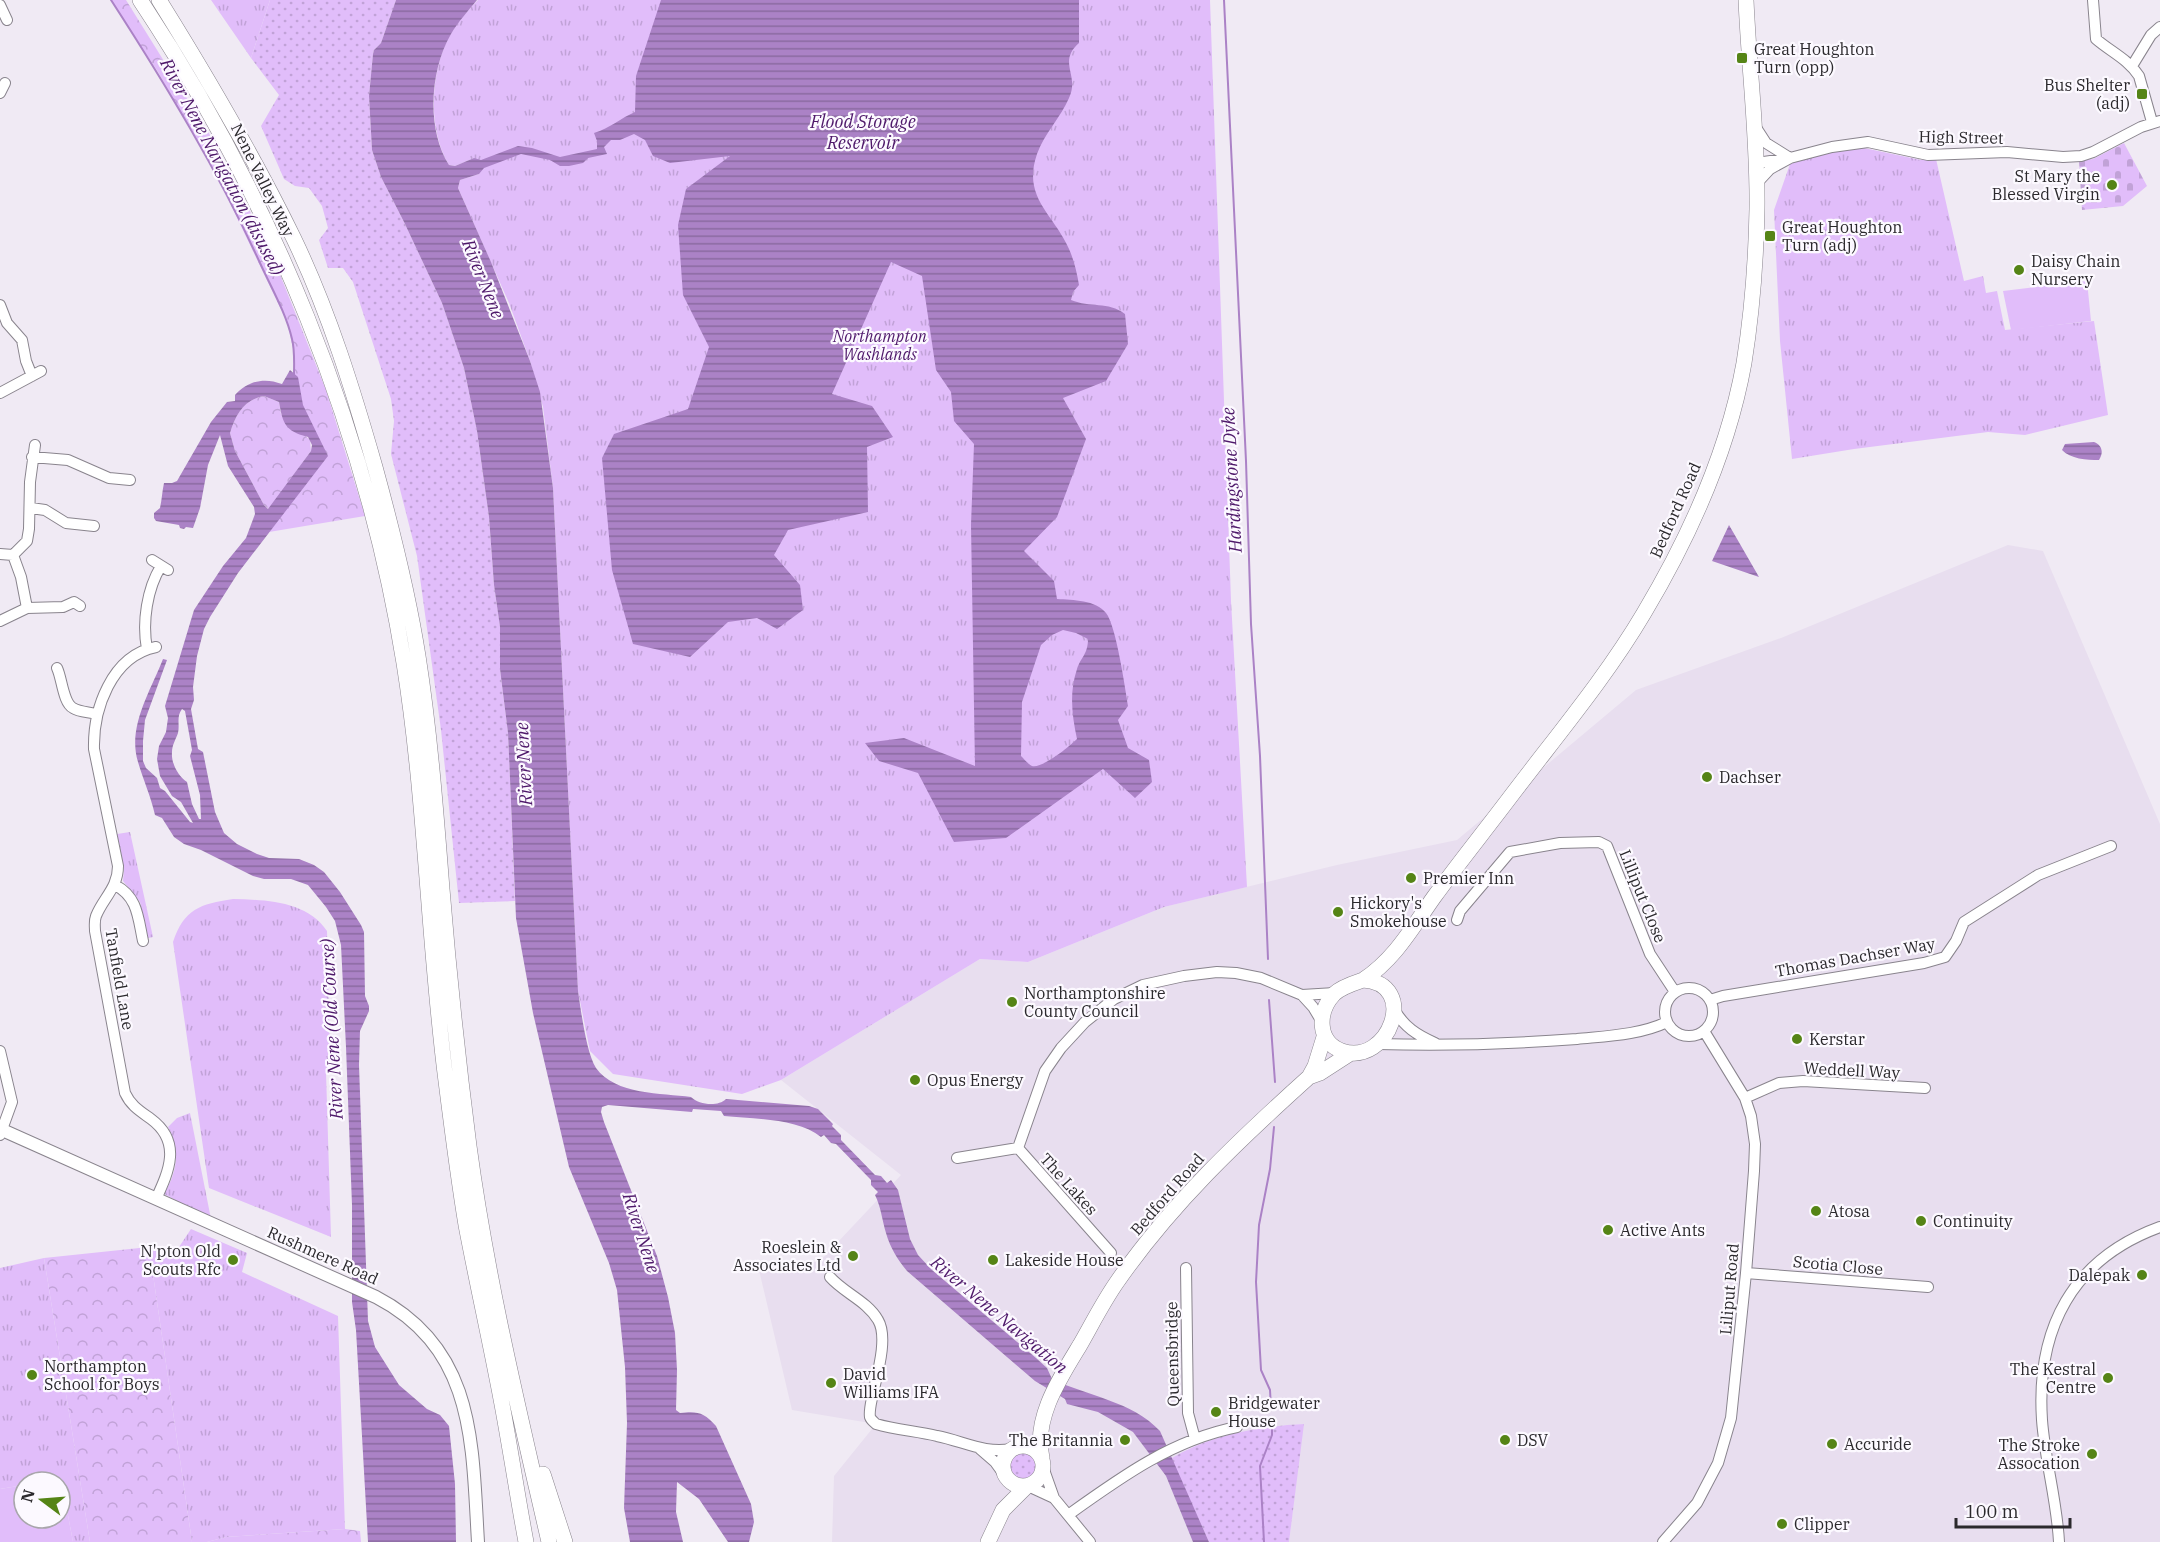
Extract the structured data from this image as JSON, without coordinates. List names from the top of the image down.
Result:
{
  "streets": {
    "highway": ["Nene Valley Way", "Bedford Road"],
    "main road": ["Rushmere Road"],
    "street": [
      "High Street",
      "Lilliput Close",
      "Thomas Dachser Way",
      "Tanfield Lane",
      "Weddell Way",
      "The Lakes",
      "Scotia Close",
      "Liliput Road",
      "Queensbridge"
    ]
  },
  "crossings": [
    ["High Street", "Bedford Road"],
    ["Bedford Road", "The Lakes"],
    ["Lilliput Close", "Thomas Dachser Way"],
    ["Lilliput Close", "Liliput Road"],
    ["Thomas Dachser Way", "Liliput Road"],
    ["Tanfield Lane", "Rushmere Road"],
    ["Weddell Way", "Liliput Road"],
    ["Scotia Close", "Liliput Road"]
  ],
  "water": [
    "Flood Storage Reservoir",
    "River Nene Navigation (disused)",
    "River Nene",
    "Hardingstone Dyke",
    "River Nene (Old Course)",
    "River Nene Navigation"
  ],
  "parks": ["Northampton Washlands"],
  "places": {
    "transit": ["Great Houghton Turn (opp)", "Bus Shelter (adj)", "Great Houghton Turn (adj)"],
    "other": [
      "St Mary the Blessed Virgin",
      "Daisy Chain Nursery",
      "Dachser",
      "Premier Inn",
      "Hickory's Smokehouse",
      "Northamptonshire County Council",
      "Kerstar",
      "Opus Energy",
      "Atosa",
      "Continuity",
      "Active Ants",
      "Roeslein & Associates Ltd",
      "N'pton Old Scouts Rfc",
      "Lakeside House",
      "Dalepak",
      "Northampton School for Boys",
      "The Kestral Centre",
      "David Williams IFA",
      "Bridgewater House",
      "The Britannia",
      "DSV",
      "Accuride",
      "The Stroke Assocation",
      "Clipper"
    ]
  },
  "scale_bar": "100 m",
  "north": "left"
}
